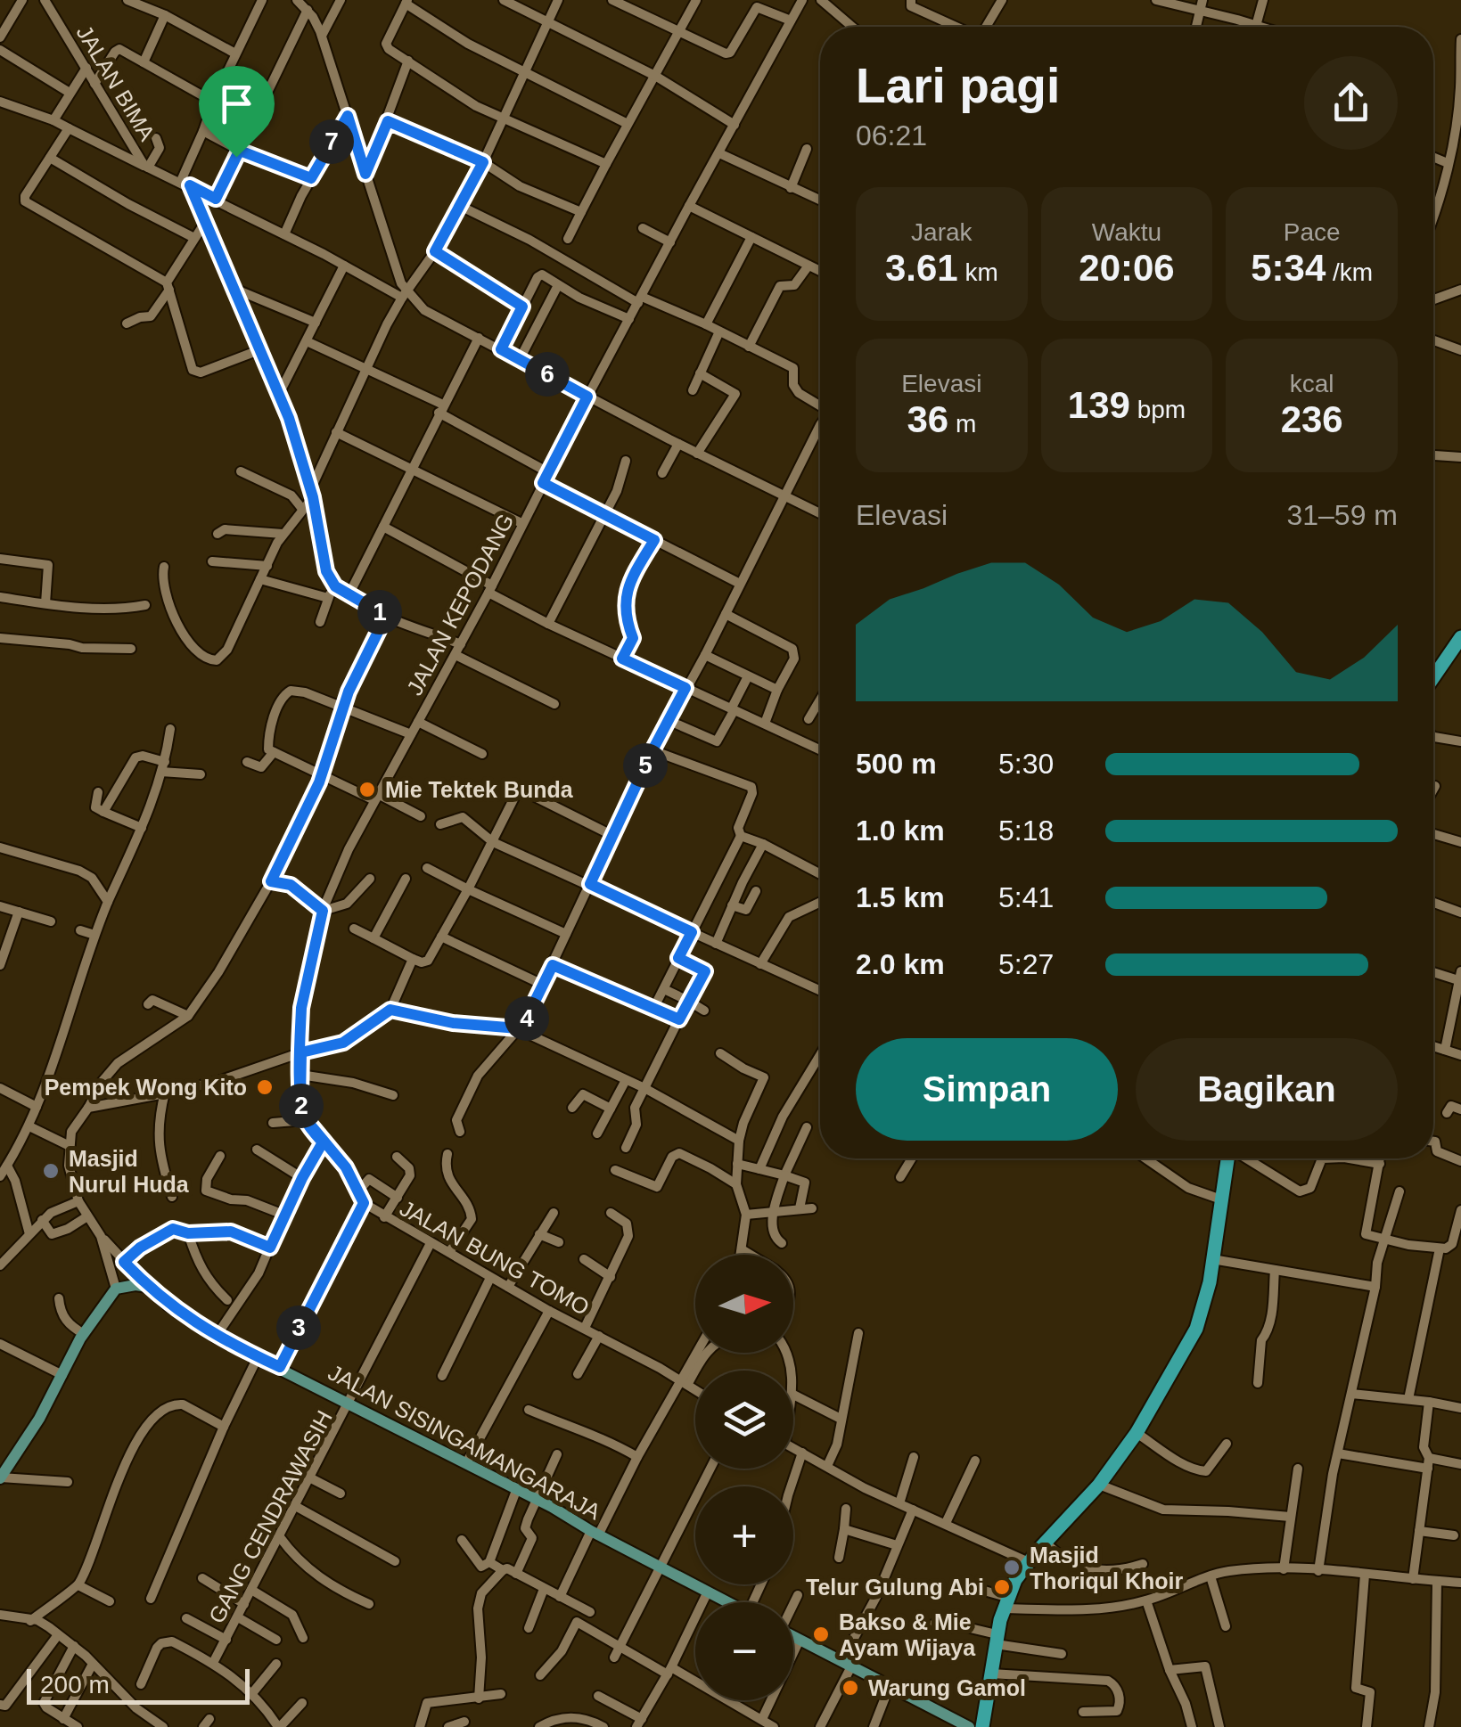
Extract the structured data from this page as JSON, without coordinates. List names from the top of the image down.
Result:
{
  "streets": {
    "main road": ["JALAN SISINGAMANGARAJA"],
    "street": [
      "JALAN BIMA",
      "JALAN KEPODANG",
      "JALAN BUNG TOMO",
      "GANG CENDRAWASIH"
    ]
  },
  "crossings": [
    ["JALAN BIMA", "JALAN KEPODANG"],
    ["JALAN KEPODANG", "JALAN BUNG TOMO"],
    ["JALAN BUNG TOMO", "GANG CENDRAWASIH"],
    ["JALAN SISINGAMANGARAJA", "GANG CENDRAWASIH"]
  ],
  "places": [
    "Mie Tektek Bunda",
    "Pempek Wong Kito",
    "Masjid Nurul Huda",
    "Masjid Thoriqul Khoir",
    "Telur Gulung Abi",
    "Bakso & Mie Ayam Wijaya",
    "Warung Gamol"
  ],
  "scale_bar": "200 m",
  "north": "right",
  "page": {
    "heading": ["Lari pagi", "06:21"],
    "pins": [
      "7",
      "6",
      "1",
      "5",
      "4",
      "2",
      "3"
    ],
    "stats": [
      ["Jarak", "3.61 km"],
      ["Waktu", "20:06"],
      ["Pace", "5:34 /km"],
      ["Elevasi", "36 m"],
      ["139 bpm"],
      ["kcal", "236"]
    ],
    "chart": ["Elevasi", "31–59 m"],
    "list": [
      {
        "name": "500 m",
        "note": "5:30"
      },
      {
        "name": "1.0 km",
        "note": "5:18"
      },
      {
        "name": "1.5 km",
        "note": "5:41"
      },
      {
        "name": "2.0 km",
        "note": "5:27"
      }
    ],
    "buttons": ["Simpan", "Bagikan"],
    "map_buttons": ["+", "−"],
    "scale": "200 m"
  }
}
